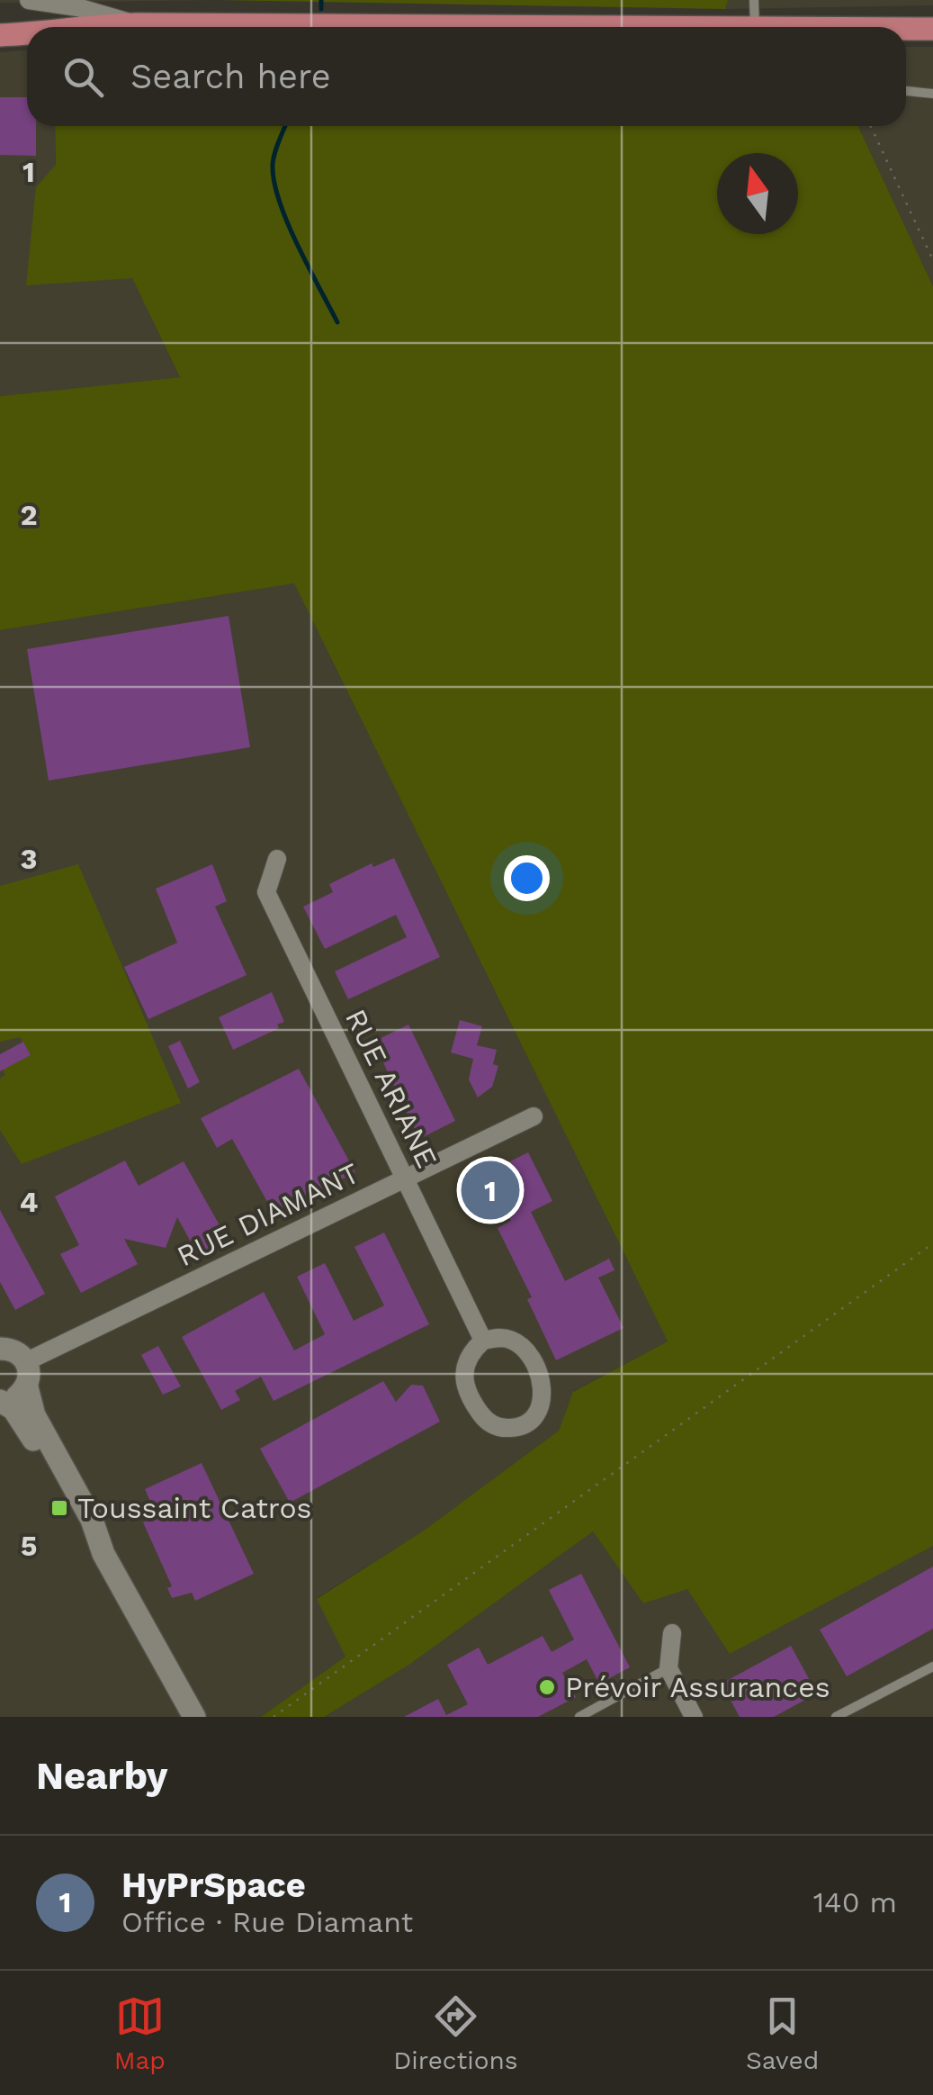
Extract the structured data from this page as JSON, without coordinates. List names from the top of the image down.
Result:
{
  "streets": {
    "street": ["RUE ARIANE", "RUE DIAMANT"]
  },
  "crossings": [
    ["RUE ARIANE", "RUE DIAMANT"]
  ],
  "places": {
    "transit": ["Toussaint Catros"],
    "other": ["Prévoir Assurances"]
  },
  "north": "top",
  "page": {
    "search": "Search here",
    "pins": "1",
    "heading": "Nearby",
    "list": [
      {
        "mark": "1",
        "name": "HyPrSpace",
        "note": "Office · Rue Diamant",
        "value": "140 m"
      }
    ],
    "nav": ["Map", "Directions", "Saved"]
  },
  "grid": {
    "rows": [
      "1",
      "2",
      "3",
      "4",
      "5"
    ]
  }
}
